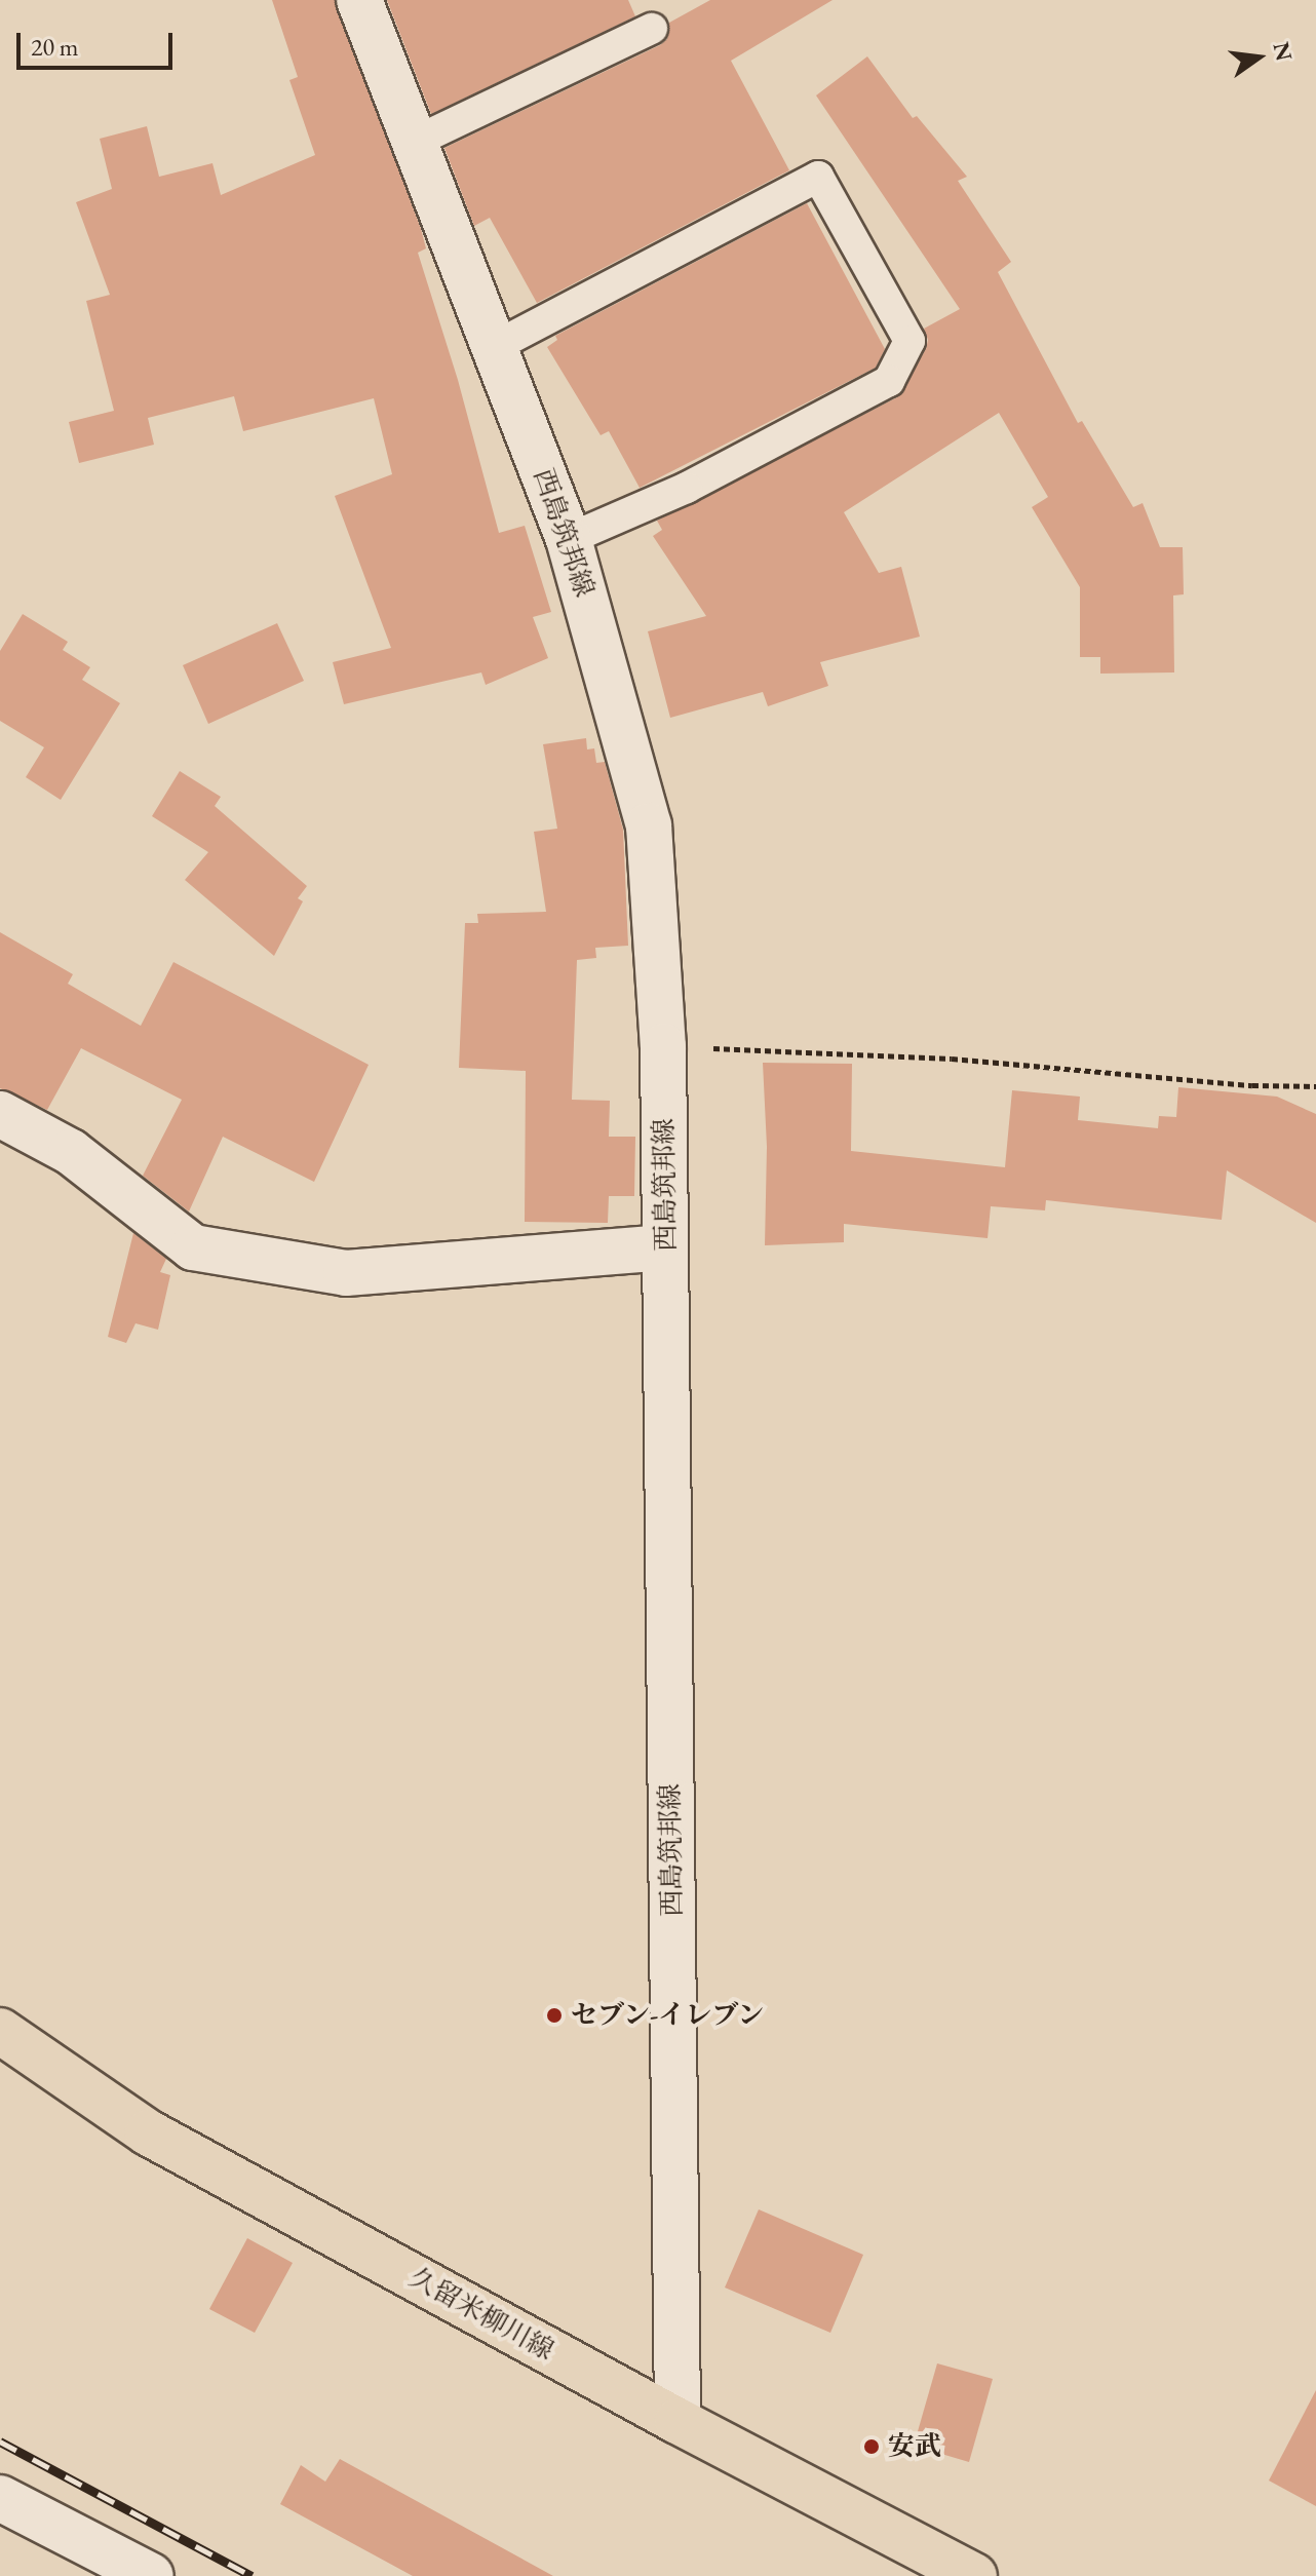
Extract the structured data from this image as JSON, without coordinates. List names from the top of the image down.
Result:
{
  "streets": {
    "main road": ["西島筑邦線", "久留米柳川線"]
  },
  "crossings": [
    ["西島筑邦線", "久留米柳川線"]
  ],
  "places": ["セブン-イレブン", "安武"],
  "scale_bar": "20 m",
  "north": "right"
}
